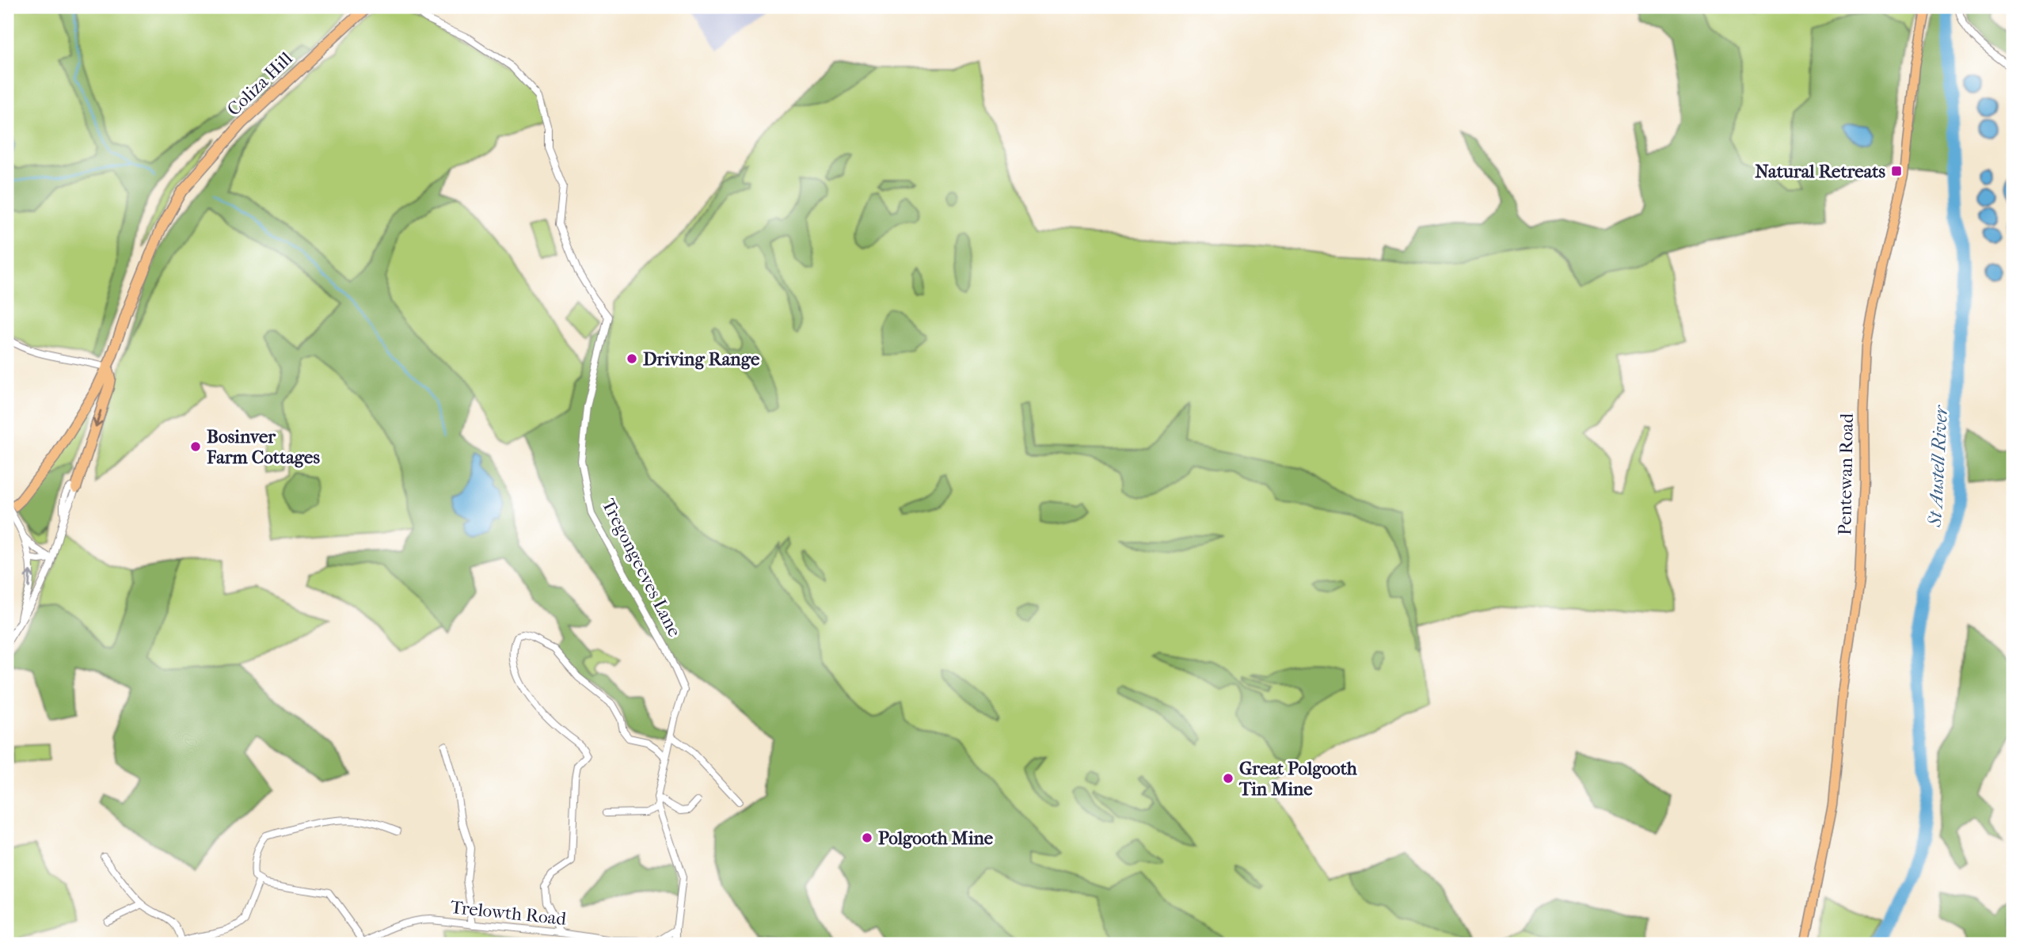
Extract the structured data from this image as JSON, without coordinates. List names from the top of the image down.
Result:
{
  "streets": {
    "highway": ["Coliza Hill"],
    "main road": ["Pentewan Road"],
    "street": ["Tregongeeves Lane", "Trelowth Road"]
  },
  "water": ["St Austell River"],
  "places": {
    "transit": ["Natural Retreats"],
    "other": [
      "Driving Range",
      "Bosinver Farm Cottages",
      "Great Polgooth Tin Mine",
      "Polgooth Mine"
    ]
  }
}
